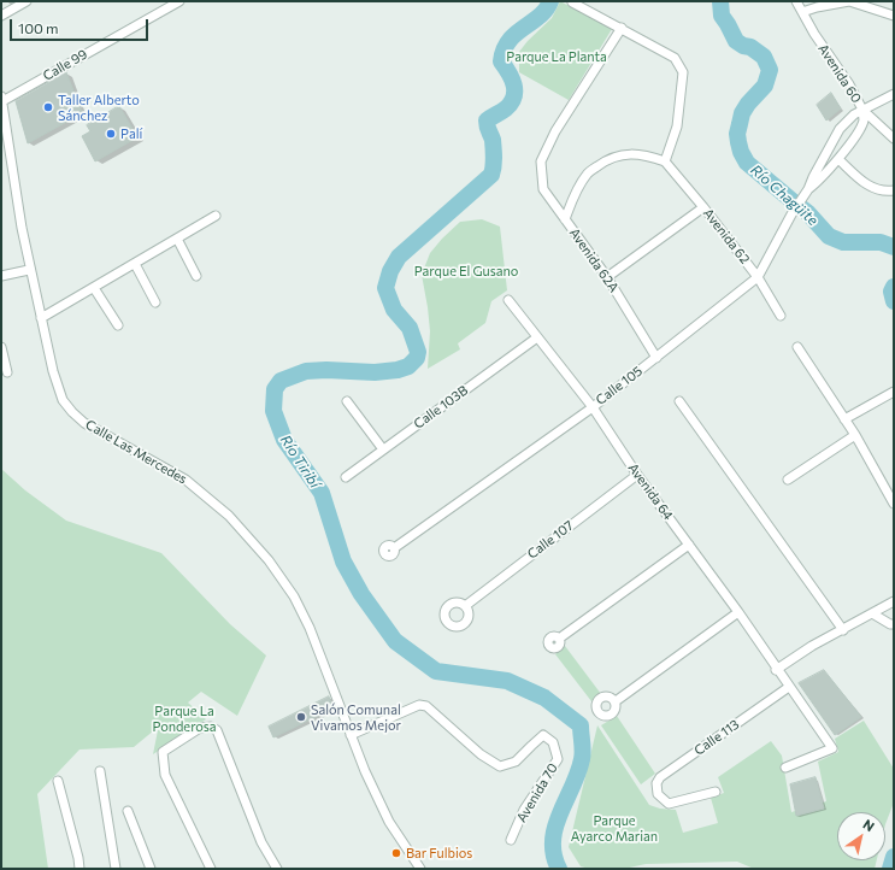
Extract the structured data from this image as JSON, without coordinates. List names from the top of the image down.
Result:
{
  "streets": {
    "street": [
      "Calle 99",
      "Avenida 60",
      "Avenida 62",
      "Avenida 62A",
      "Calle 105",
      "Calle 103B",
      "Calle Las Mercedes",
      "Avenida 64",
      "Calle 107",
      "Calle 113",
      "Avenida 70"
    ]
  },
  "crossings": [
    ["Calle 99", "Calle Las Mercedes"],
    ["Avenida 60", "Calle 105"],
    ["Avenida 62", "Calle 105"],
    ["Avenida 62A", "Calle 105"],
    ["Calle 105", "Avenida 64"],
    ["Calle 103B", "Avenida 64"],
    ["Calle Las Mercedes", "Avenida 70"],
    ["Avenida 64", "Calle 107"],
    ["Avenida 64", "Calle 113"]
  ],
  "water": ["Río Chagüite", "Río Tiribí"],
  "parks": [
    "Parque La Planta",
    "Parque El Gusano",
    "Parque La Ponderosa",
    "Parque Ayarco Marian"
  ],
  "places": [
    "Taller Alberto Sánchez",
    "Palí",
    "Salón Comunal Vivamos Mejor",
    "Bar Fulbios"
  ],
  "scale_bar": "100 m",
  "north": "top right"
}
